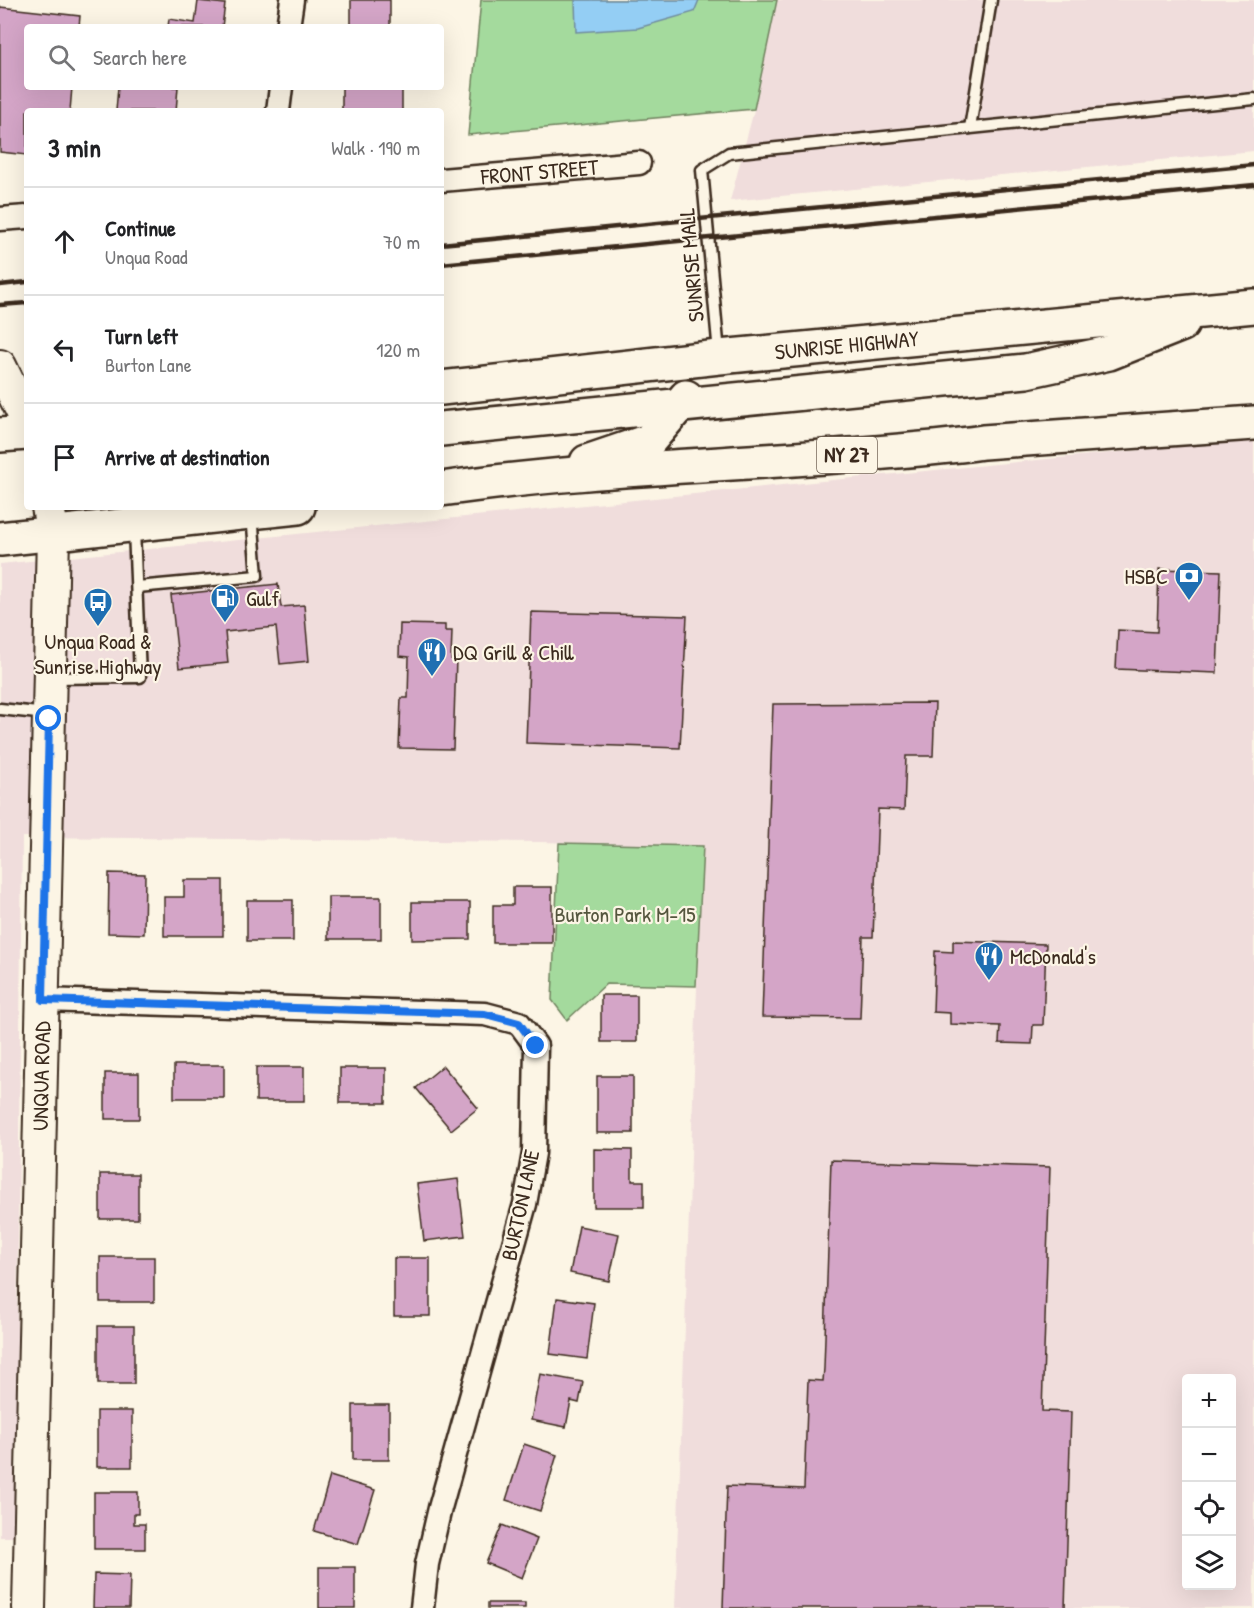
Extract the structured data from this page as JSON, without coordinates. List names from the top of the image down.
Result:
{
  "streets": {
    "highway": ["SUNRISE HIGHWAY", "NY 27"],
    "street": ["FRONT STREET", "UNQUA ROAD", "BURTON LANE"],
    "lane": ["SUNRISE MALL"]
  },
  "crossings": [
    ["SUNRISE MALL", "SUNRISE HIGHWAY"],
    ["UNQUA ROAD", "BURTON LANE"]
  ],
  "parks": ["Burton Park M-15"],
  "places": {
    "bank": ["HSBC"],
    "fuel station": ["Gulf"],
    "bus stop": ["Unqua Road & Sunrise Highway"],
    "restaurant": ["DQ Grill & Chill", "McDonald's"]
  },
  "page": {
    "search": "Search here",
    "heading": ["3 min", "Walk · 190 m"],
    "list": [
      ["Continue", "Unqua Road", "70 m"],
      ["Turn left", "Burton Lane", "120 m"],
      "Arrive at destination"
    ],
    "map_buttons": ["+", "−"]
  }
}
